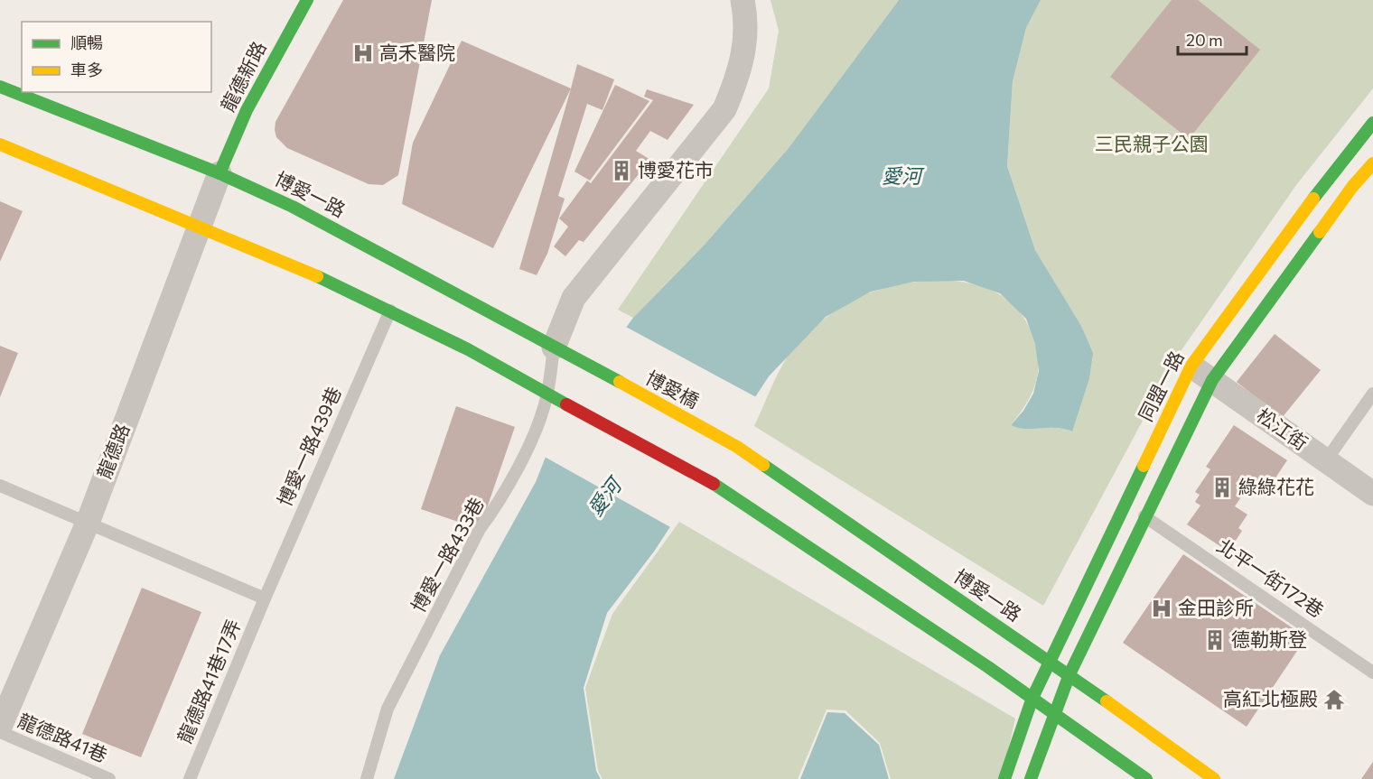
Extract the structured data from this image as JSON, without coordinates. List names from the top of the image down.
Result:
{
  "streets": {
    "main road": [
      "龍德新路",
      "博愛一路",
      "同盟一路",
      "博愛橋"
    ],
    "street": ["松江街", "龍德路"],
    "lane": [
      "博愛一路439巷",
      "博愛一路433巷",
      "北平一街172巷",
      "龍德路41巷17弄",
      "龍德路41巷"
    ]
  },
  "crossings": [
    ["龍德新路", "博愛一路"],
    ["龍德新路", "龍德路"],
    ["博愛一路", "同盟一路"],
    ["博愛一路", "博愛橋"],
    ["博愛一路", "龍德路"],
    ["博愛一路", "博愛一路433巷"],
    ["同盟一路", "松江街"],
    ["博愛一路439巷", "龍德路41巷17弄"]
  ],
  "water": ["愛河"],
  "parks": ["三民親子公園"],
  "places": {
    "hospital": ["高禾醫院", "金田診所"],
    "building": ["博愛花市", "綠綠花花", "德勒斯登"],
    "temple": ["高紅北極殿"]
  },
  "legend": ["順暢", "車多"],
  "scale_bar": "20 m"
}
